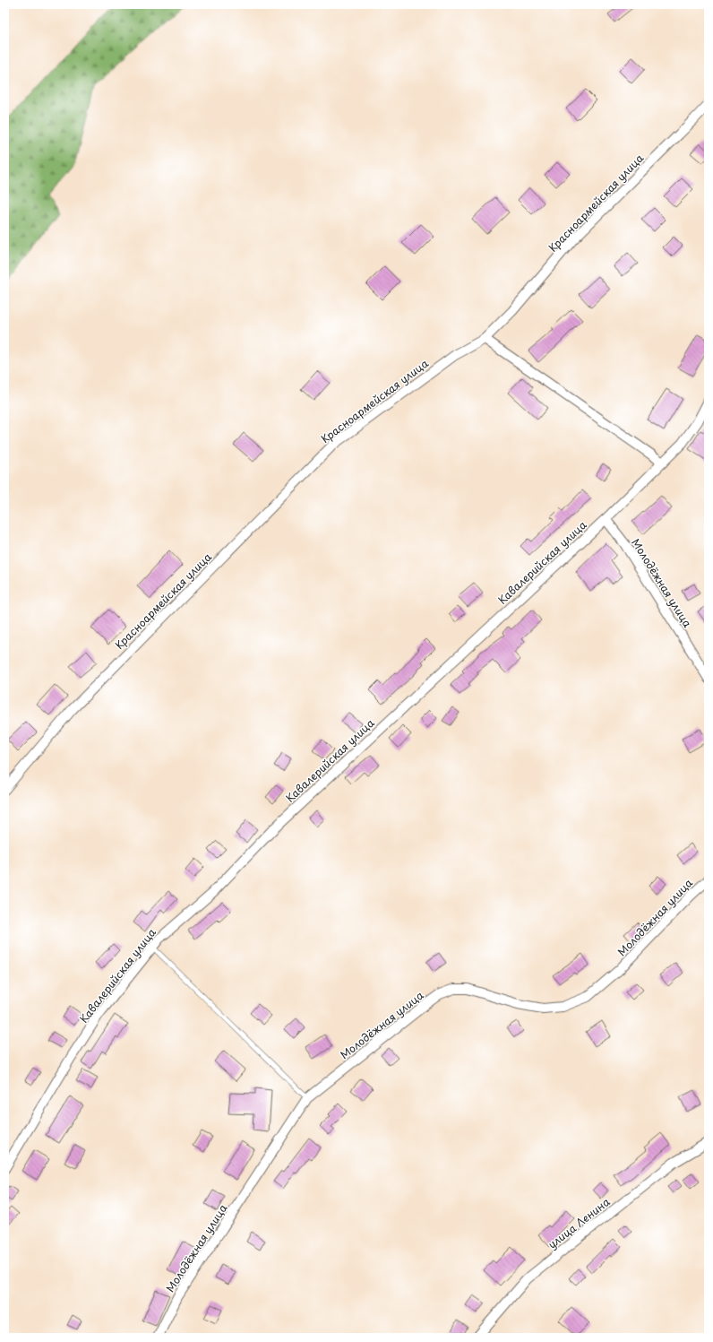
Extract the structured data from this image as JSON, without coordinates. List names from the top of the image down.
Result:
{
  "streets": {
    "street": [
      "Красноармейская улица",
      "Кавалерийская улица",
      "Молодёжная улица",
      "улица Ленина"
    ]
  },
  "crossings": [
    ["Кавалерийская улица", "Молодёжная улица"]
  ]
}
